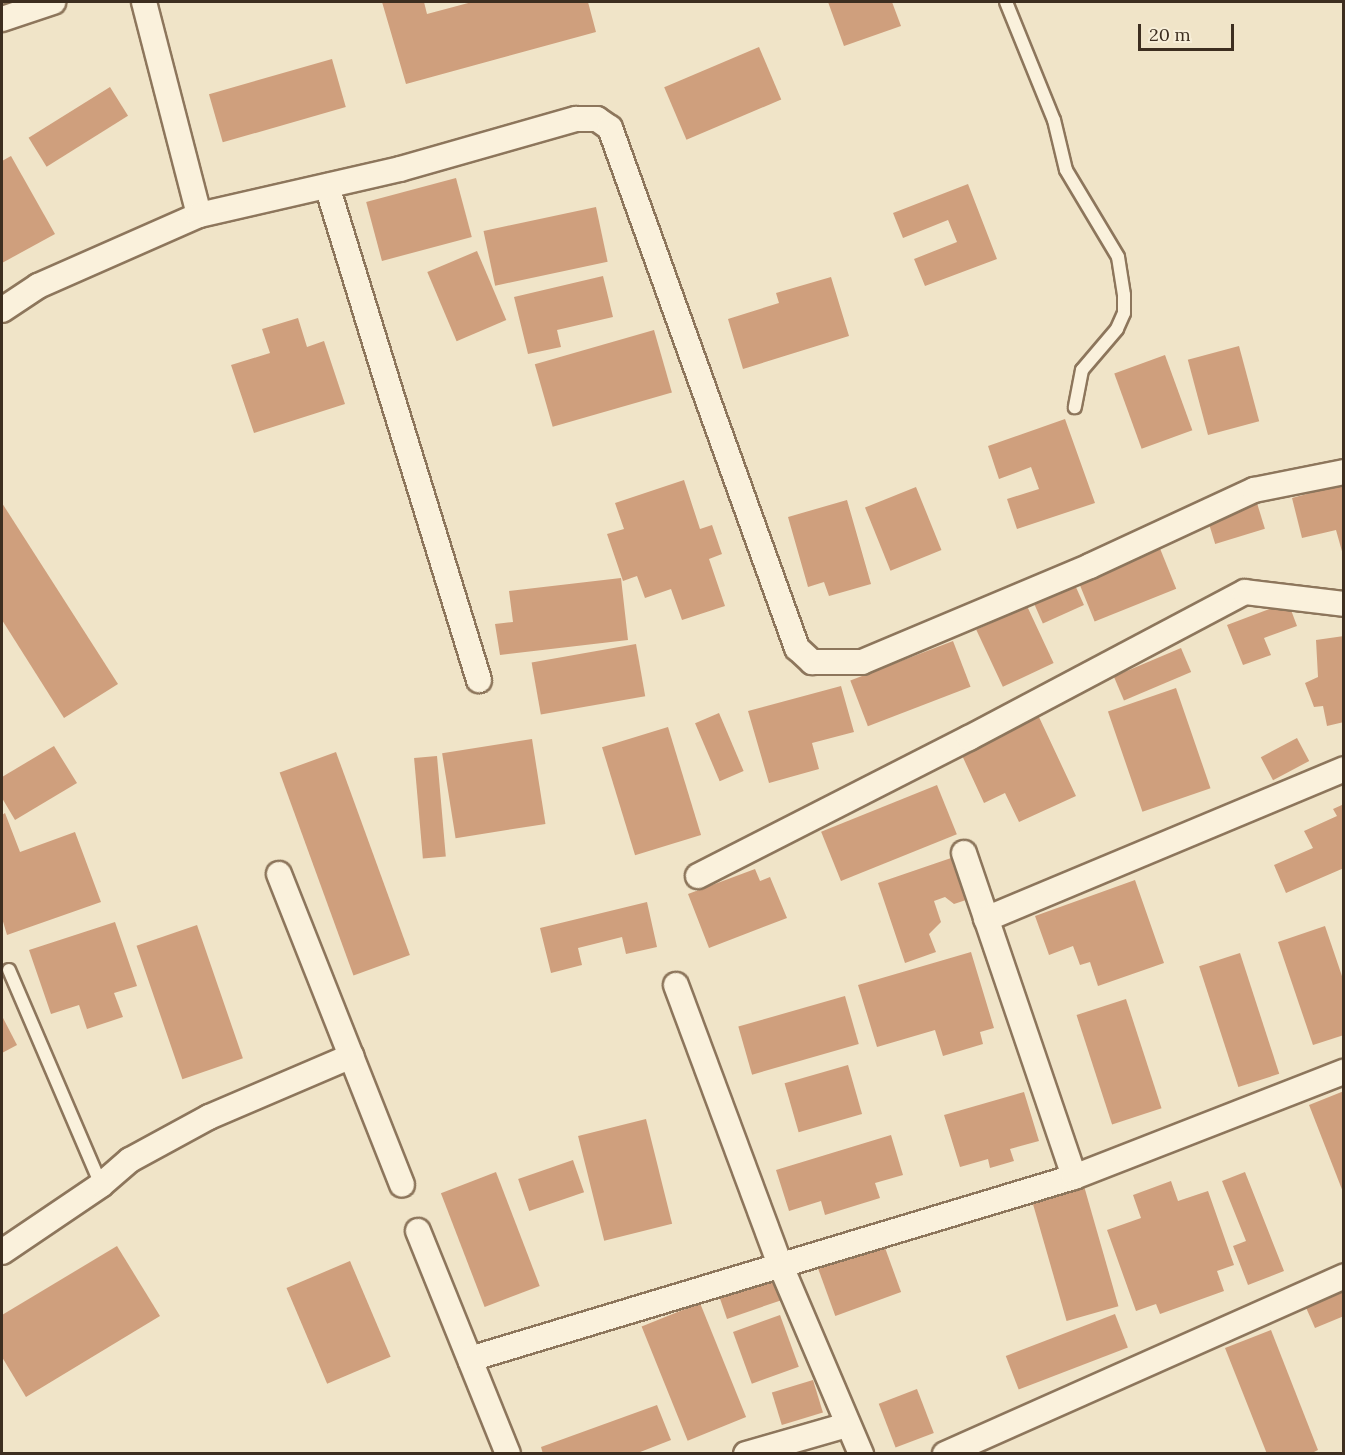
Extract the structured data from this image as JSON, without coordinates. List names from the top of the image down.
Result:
{
  "scale_bar": "20 m"
}
